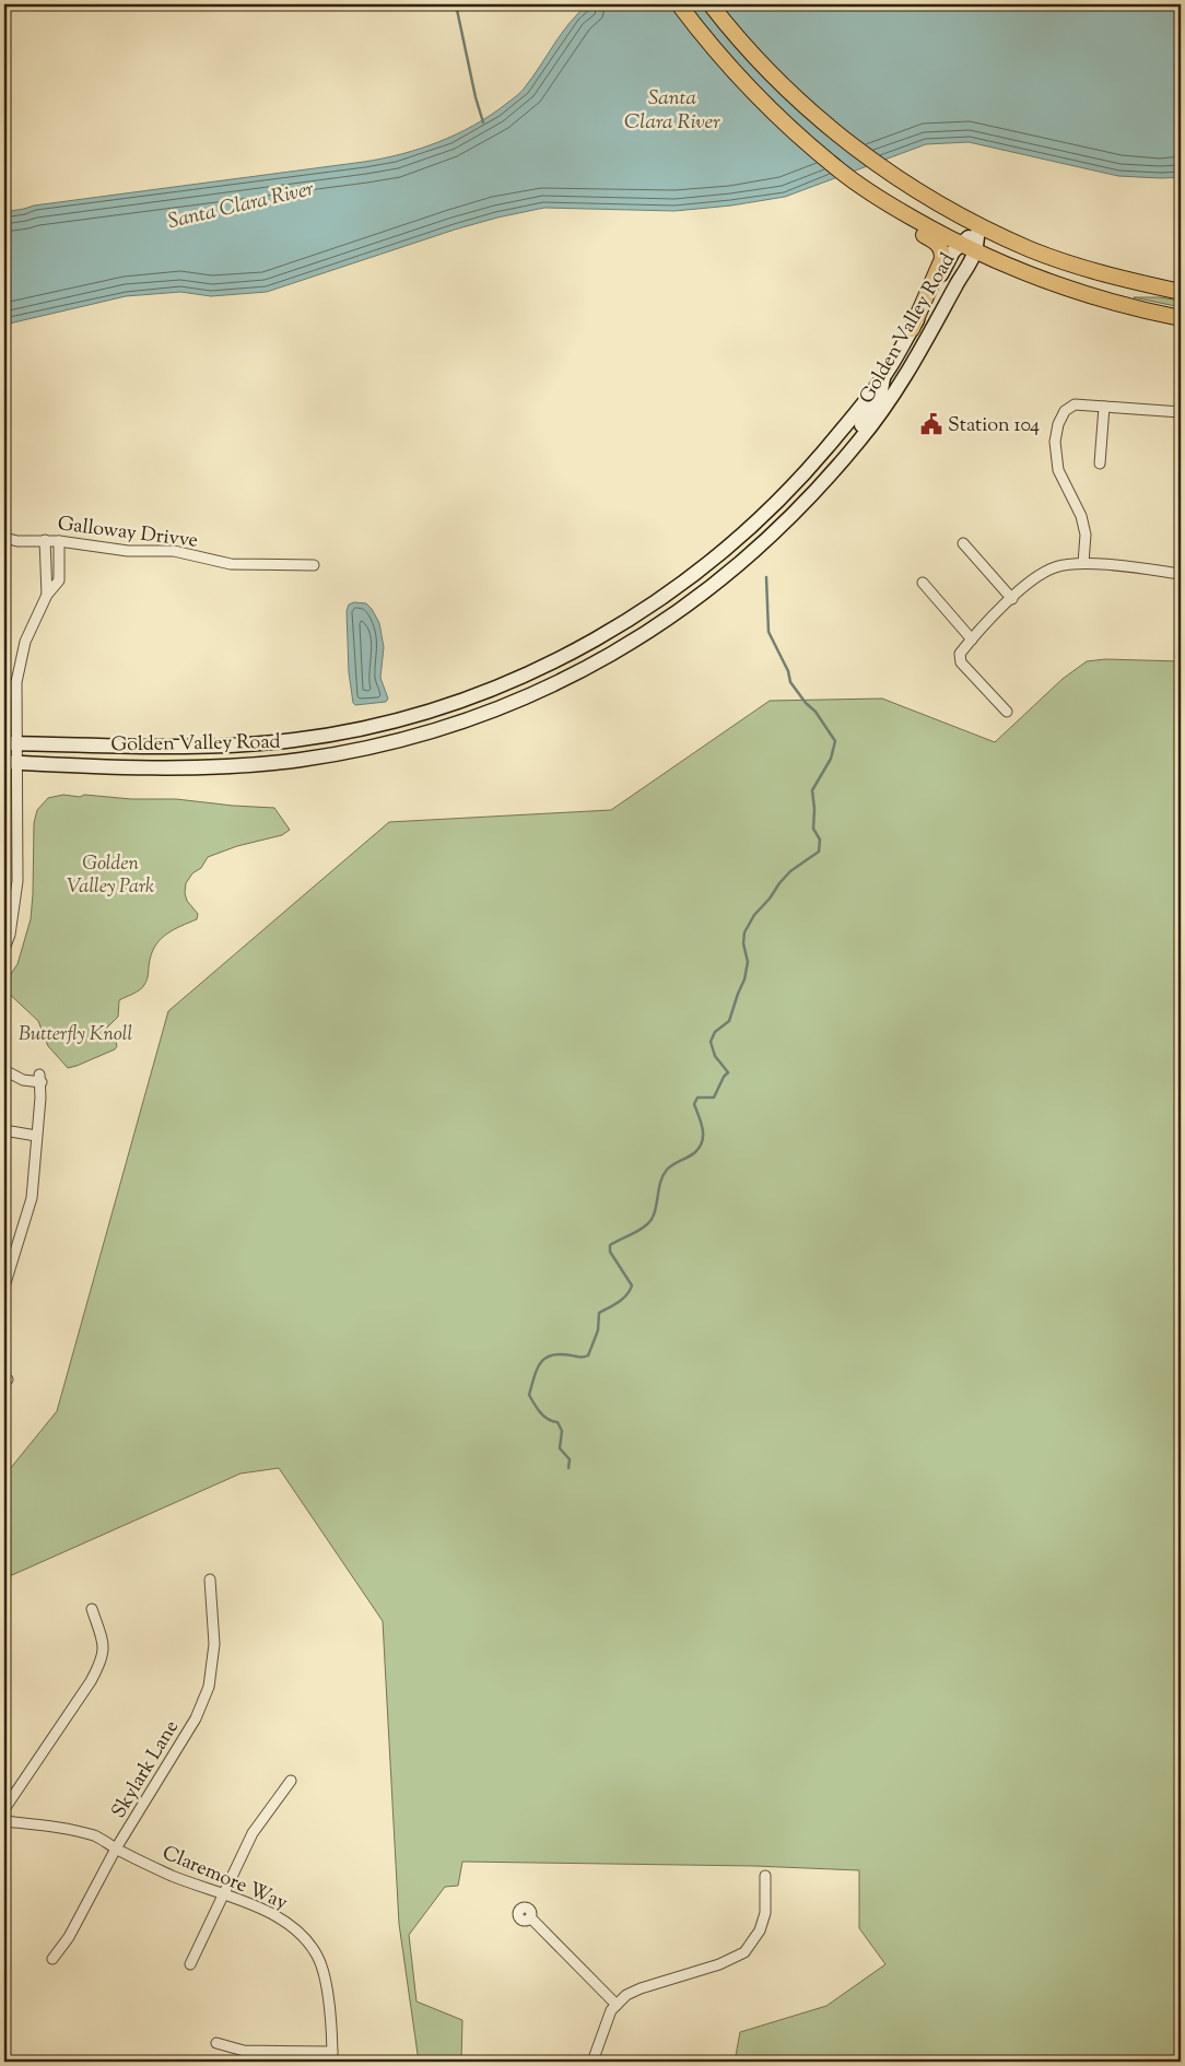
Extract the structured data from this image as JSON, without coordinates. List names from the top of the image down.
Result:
{
  "streets": {
    "main road": ["Golden Valley Road"],
    "street": ["Galloway Drivve", "Skylark Lane", "Claremore Way"]
  },
  "crossings": [
    ["Skylark Lane", "Claremore Way"]
  ],
  "water": ["Santa Clara River"],
  "parks": ["Golden Valley Park", "Butterfly Knoll"],
  "places": {
    "public building": ["Station 104"]
  }
}
